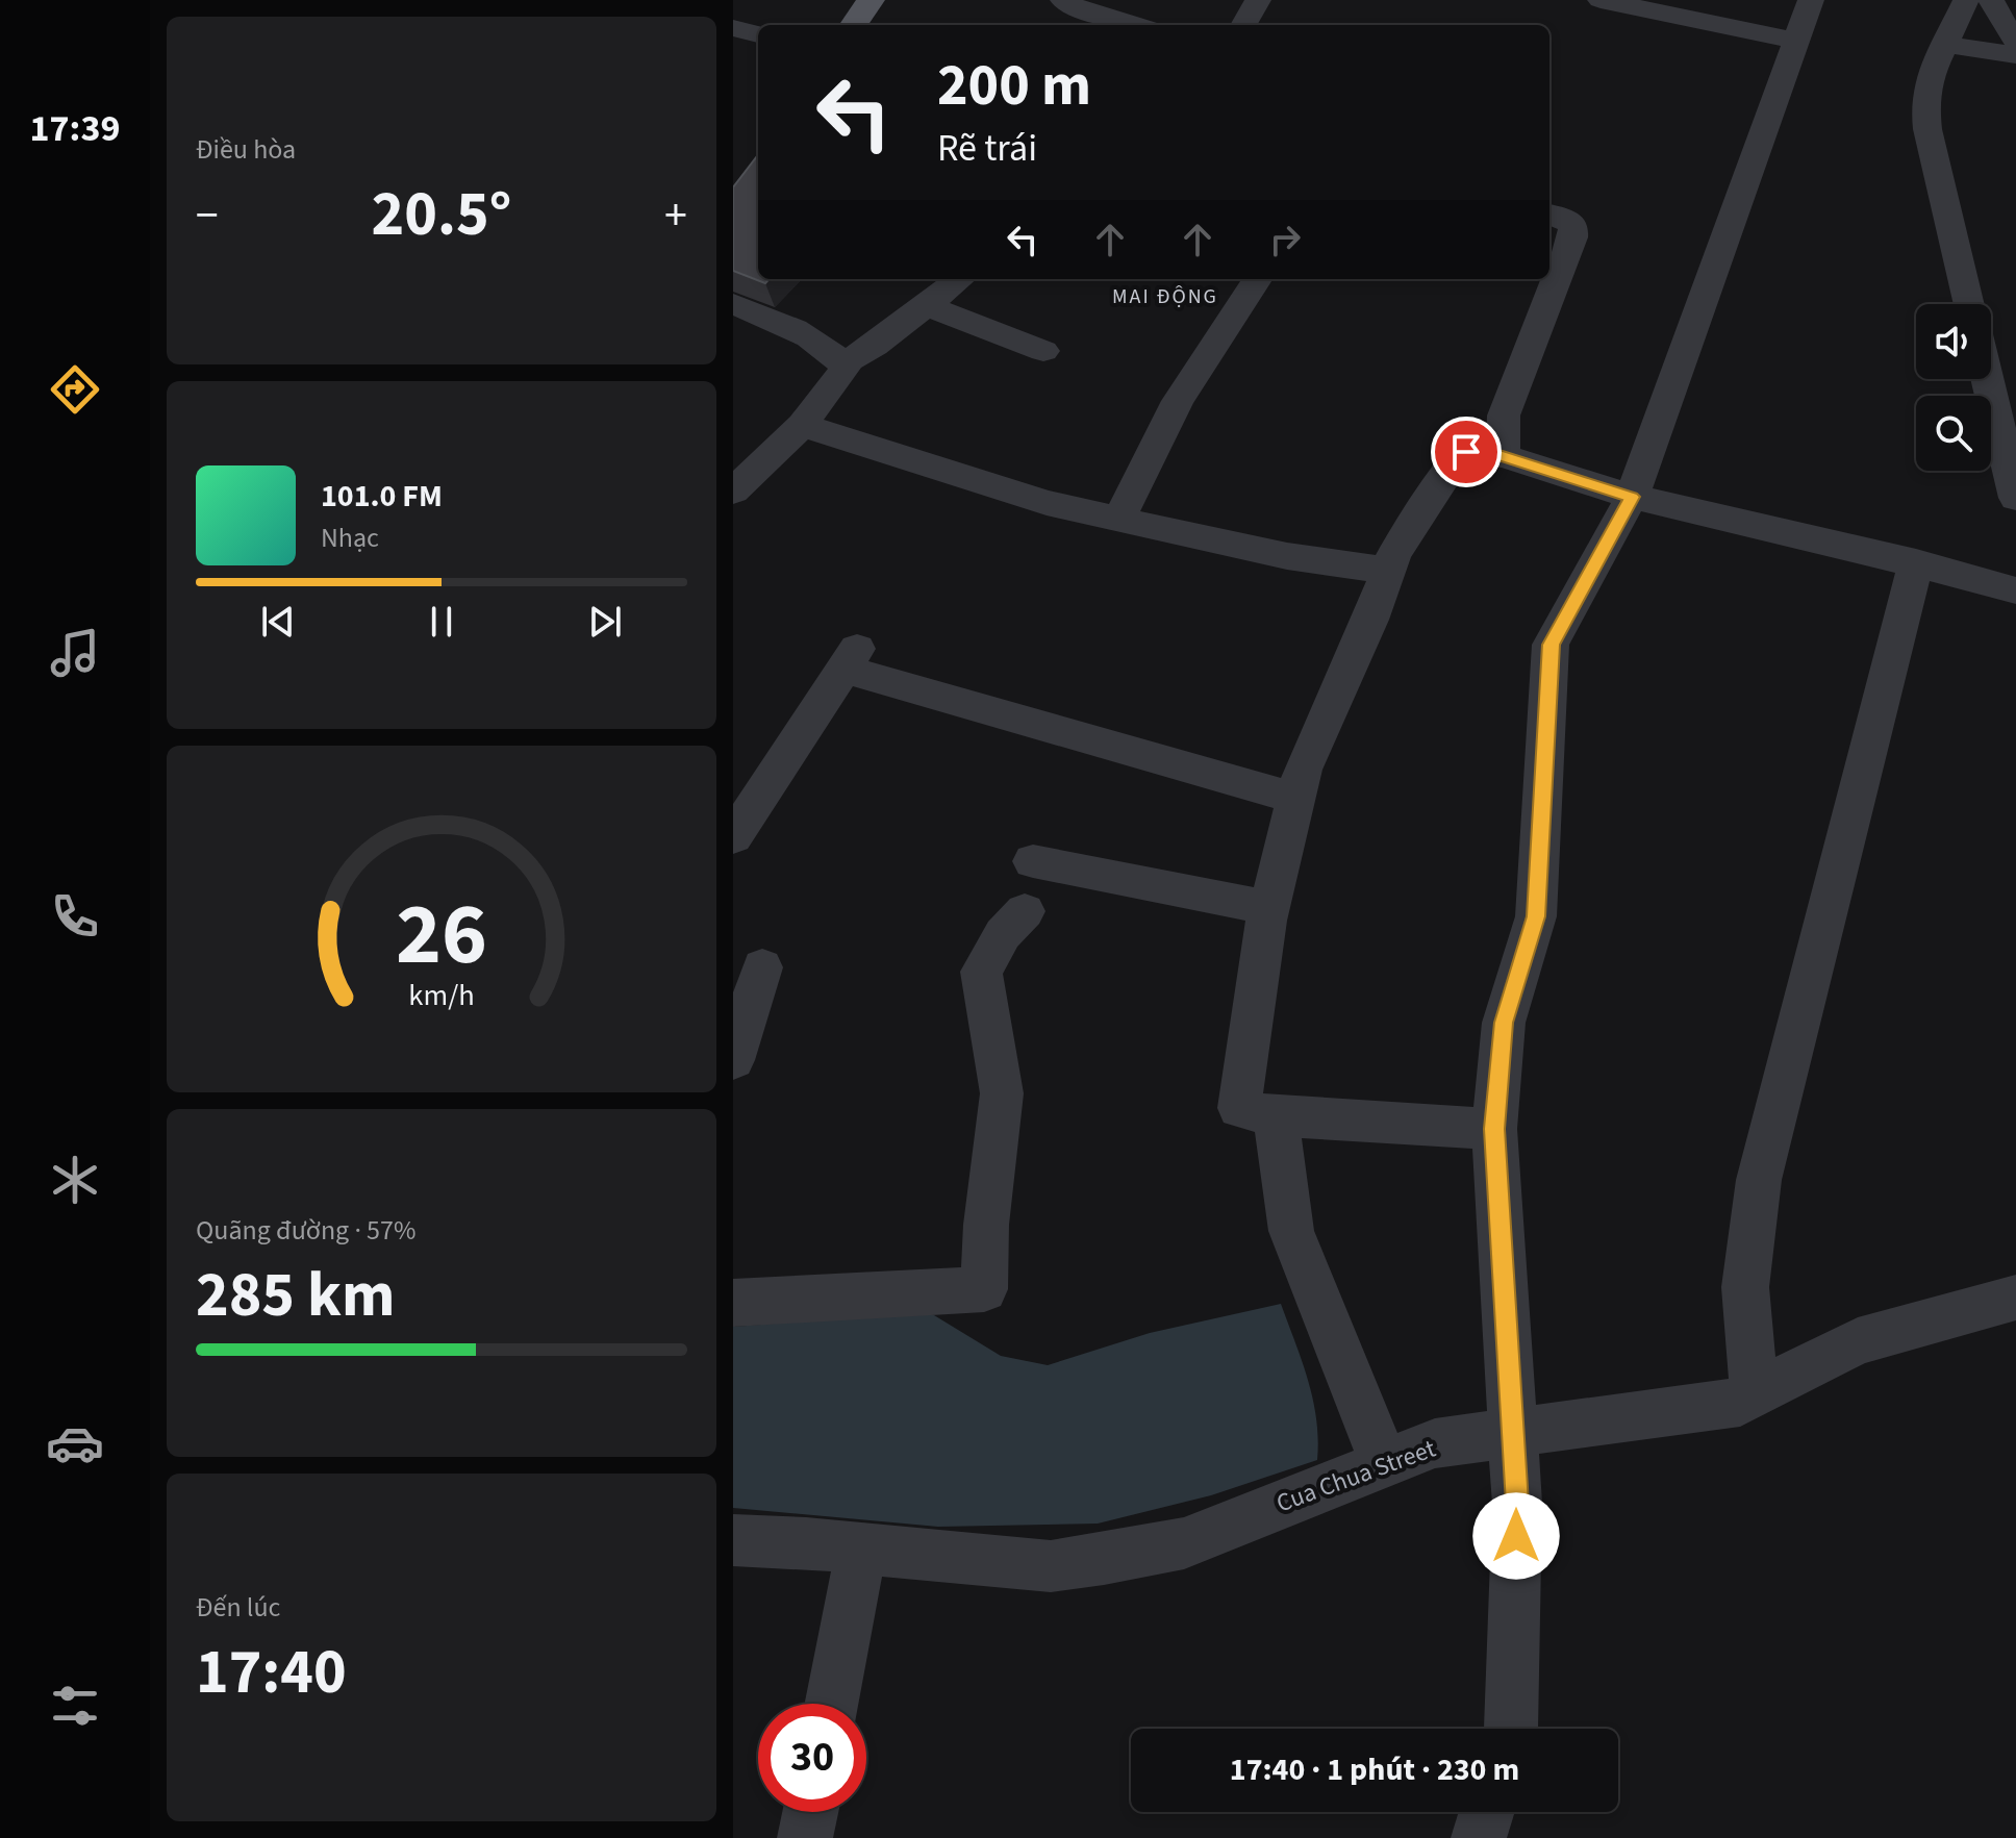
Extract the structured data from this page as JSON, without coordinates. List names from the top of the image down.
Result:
{
  "streets": {
    "street": ["Cua Chua Street"]
  },
  "districts": ["MAI ĐỘNG"],
  "page": {
    "tabs": "17:39",
    "tile": [
      "Điều hòa",
      ["Quãng đường · 57%", "285 km"],
      ["Đến lúc", "17:40"]
    ],
    "turn": ["200 m", "Rẽ trái"],
    "heat": ["−", "20.5°", "+"],
    "song": ["101.0 FM", "Nhạc"],
    "limit": "30",
    "trip": "17:40 · 1 phút · 230 m",
    "gauge": ["26", "km/h"]
  }
}
